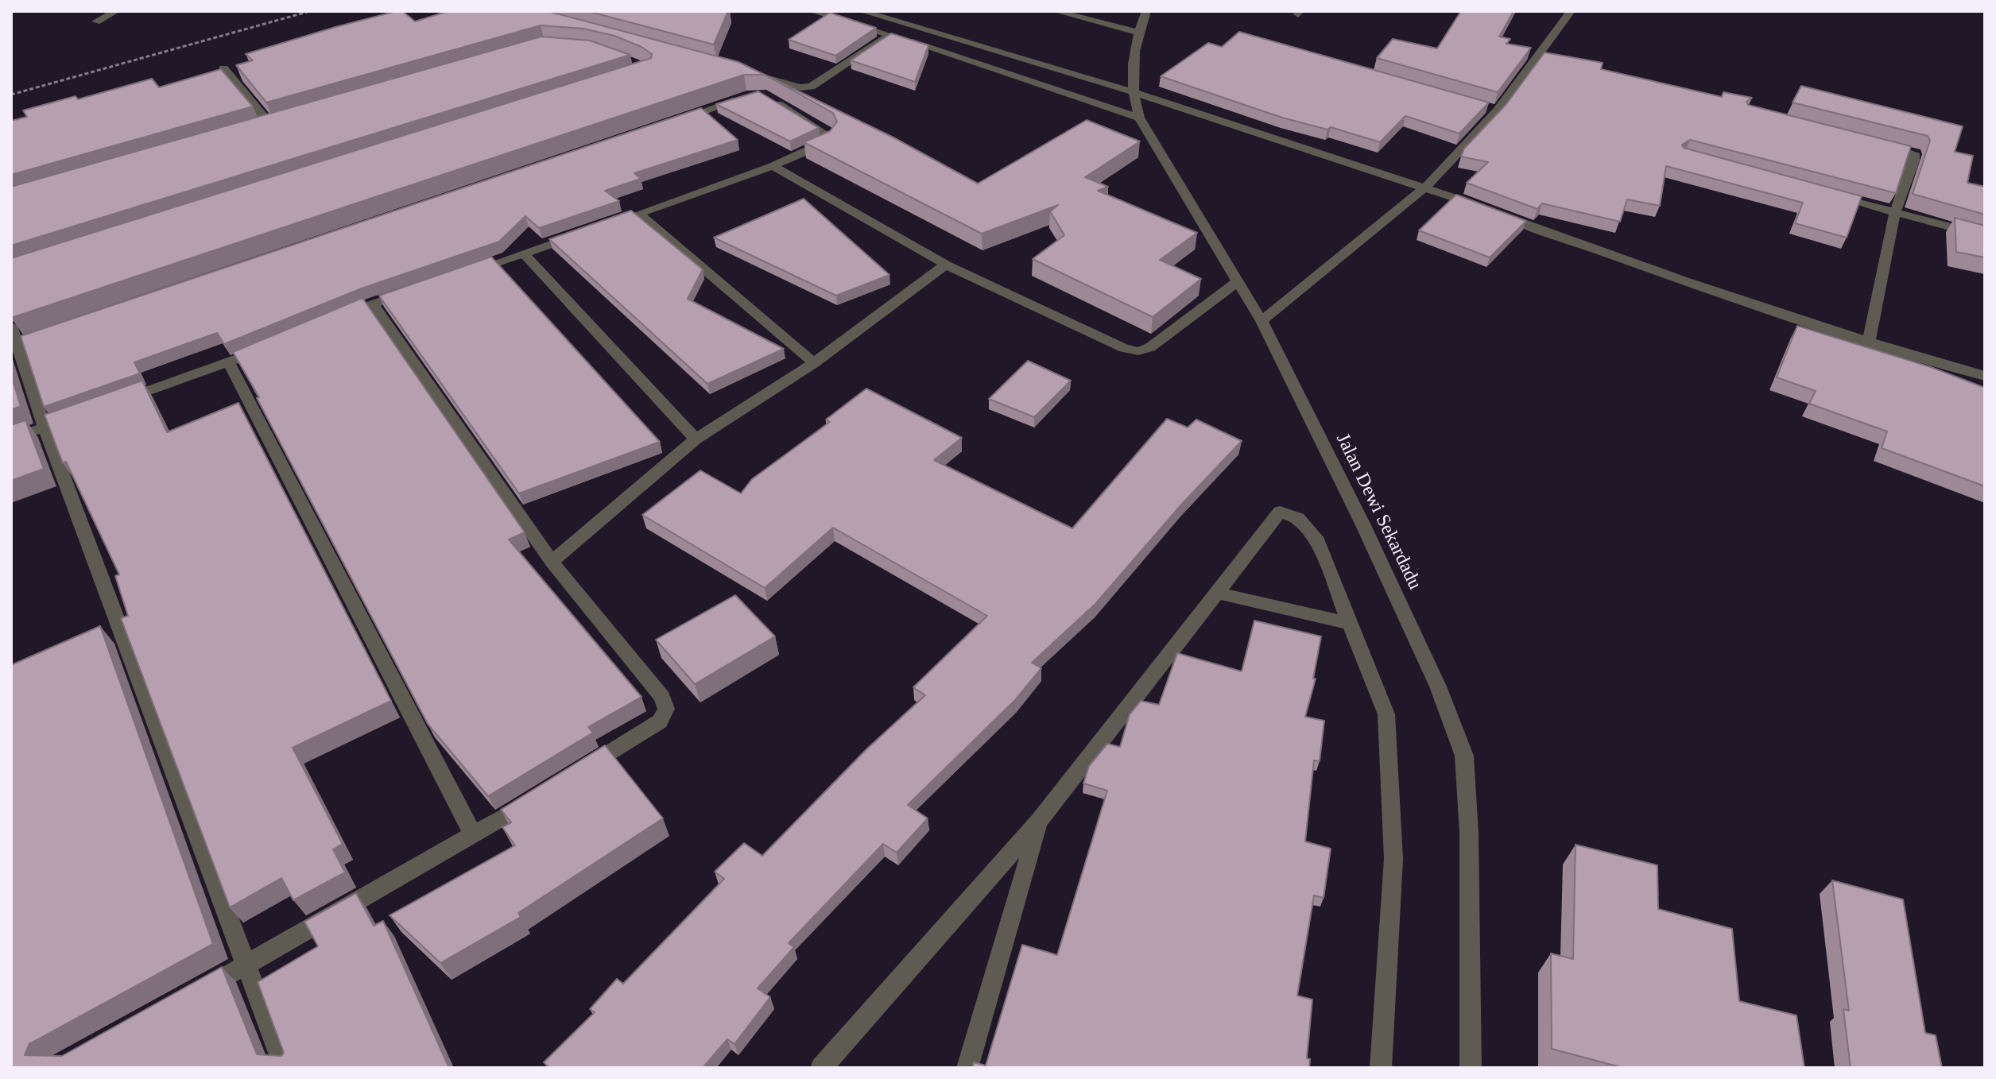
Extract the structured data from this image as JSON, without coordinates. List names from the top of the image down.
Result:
{
  "streets": {
    "street": ["Jalan Dewi Sekardadu"]
  }
}
